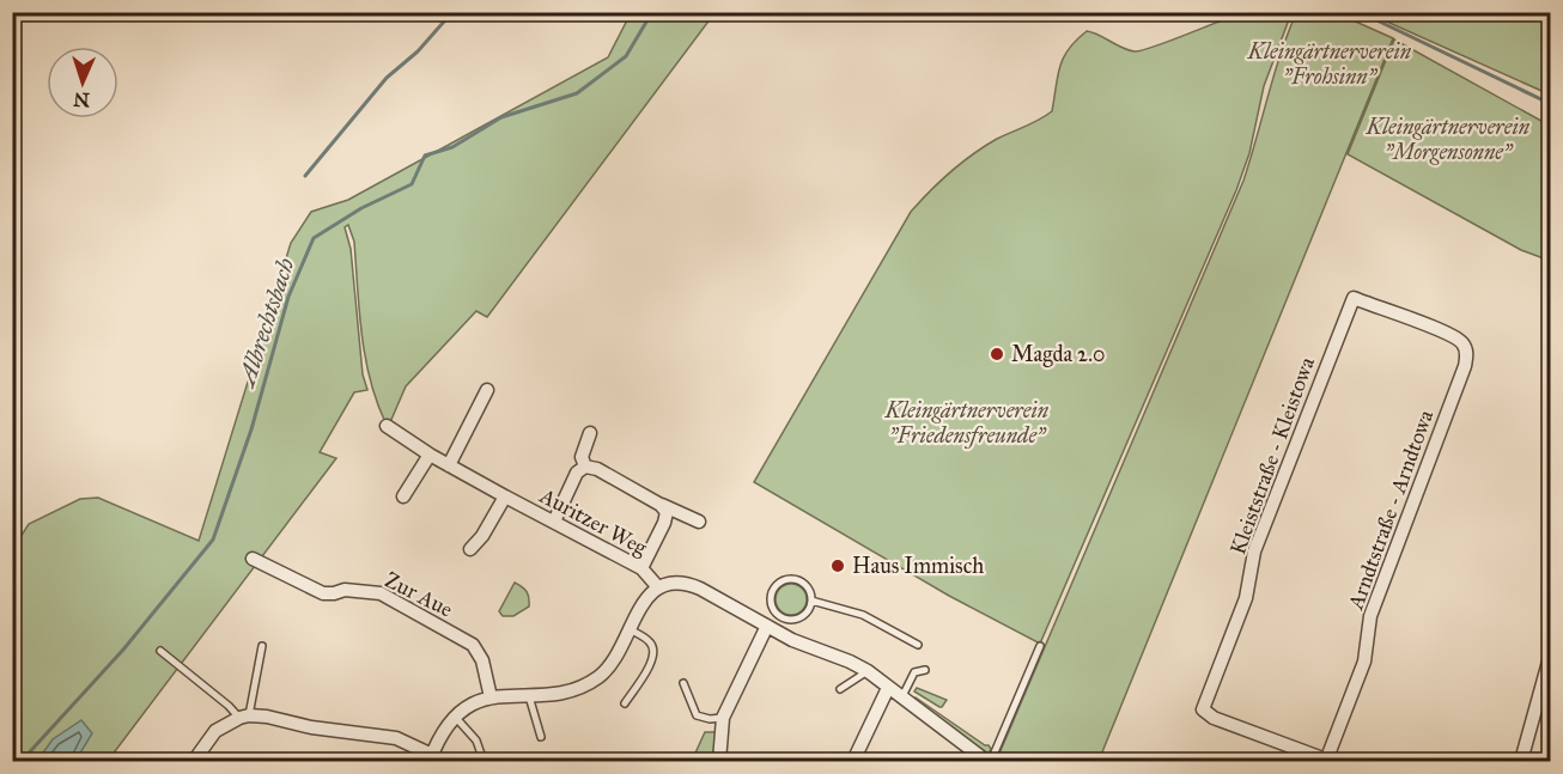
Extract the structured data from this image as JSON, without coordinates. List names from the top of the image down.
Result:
{
  "streets": {
    "street": [
      "Kleiststraße - Kleistowa",
      "Arndtstraße - Arndtowa",
      "Auritzer Weg",
      "Zur Aue"
    ]
  },
  "crossings": [
    ["Kleiststraße - Kleistowa", "Arndtstraße - Arndtowa"]
  ],
  "water": ["Albrechtsbach"],
  "parks": ["Kleingärtnerverein \"Frohsinn\"", "Kleingärtnerverein \"Morgensonne\"", "Kleingärtnerverein \"Friedensfreunde\""],
  "places": ["Magda 2.0", "Haus Immisch"],
  "north": "bottom"
}
